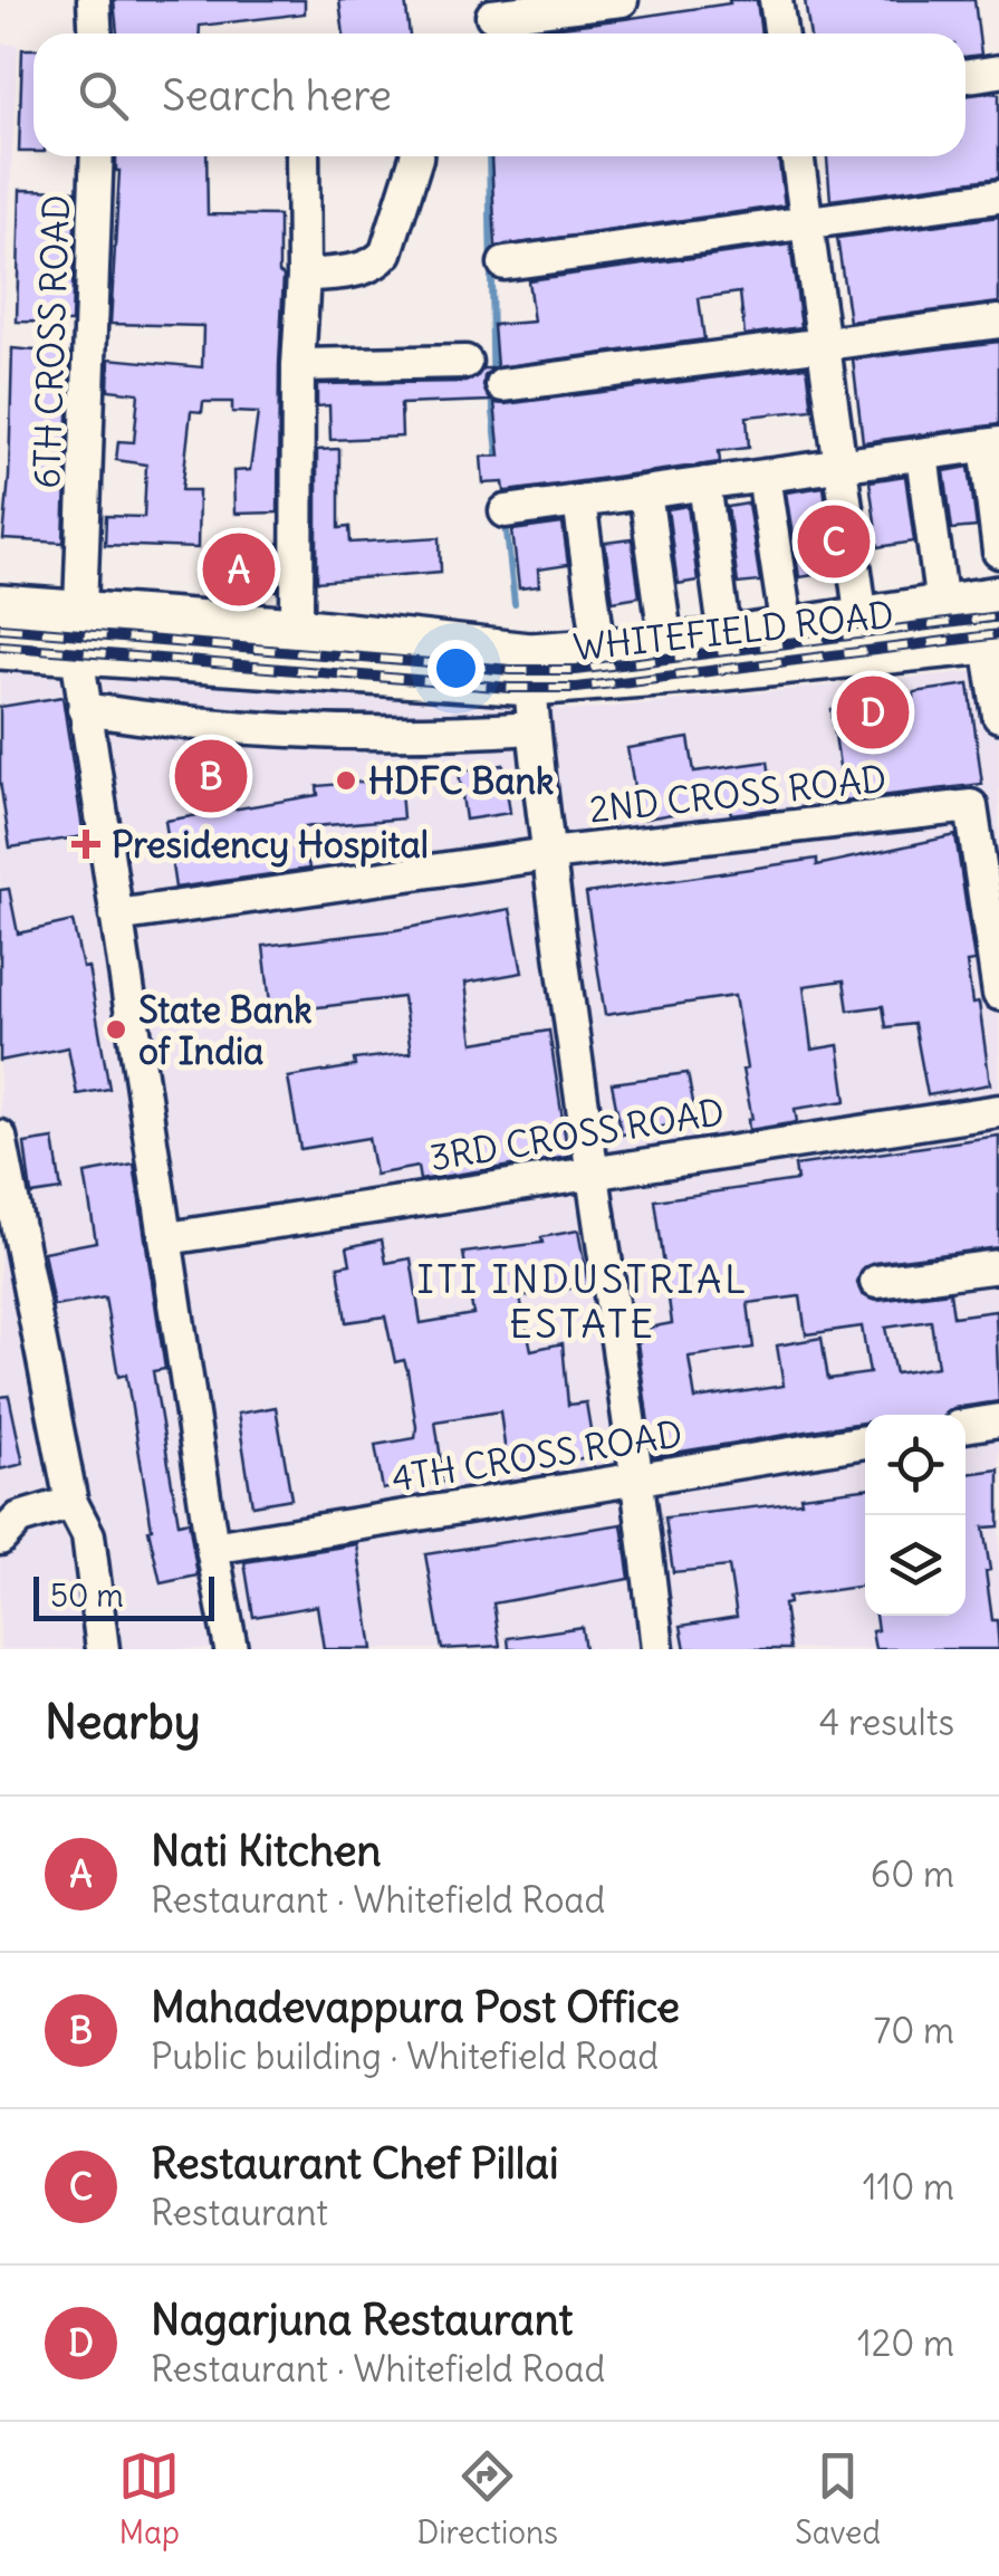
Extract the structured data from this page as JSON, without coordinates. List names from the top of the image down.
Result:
{
  "streets": {
    "main road": ["WHITEFIELD ROAD"],
    "street": [
      "6TH CROSS ROAD",
      "2ND CROSS ROAD",
      "3RD CROSS ROAD",
      "4TH CROSS ROAD"
    ]
  },
  "crossings": [
    ["6TH CROSS ROAD", "WHITEFIELD ROAD"]
  ],
  "districts": ["ITI INDUSTRIAL ESTATE"],
  "places": {
    "other": ["HDFC Bank", "State Bank of India"],
    "health": ["Presidency Hospital"]
  },
  "scale_bar": "50 m",
  "page": {
    "search": "Search here",
    "pins": [
      "C",
      "A",
      "D",
      "B"
    ],
    "scale": "50 m",
    "heading": ["Nearby", "4 results"],
    "list": [
      {
        "mark": "A",
        "name": "Nati Kitchen",
        "note": "Restaurant · Whitefield Road",
        "value": "60 m"
      },
      {
        "mark": "B",
        "name": "Mahadevappura Post Office",
        "note": "Public building · Whitefield Road",
        "value": "70 m"
      },
      {
        "mark": "C",
        "name": "Restaurant Chef Pillai",
        "note": "Restaurant",
        "value": "110 m"
      },
      {
        "mark": "D",
        "name": "Nagarjuna Restaurant",
        "note": "Restaurant · Whitefield Road",
        "value": "120 m"
      }
    ],
    "nav": ["Map", "Directions", "Saved"]
  }
}
